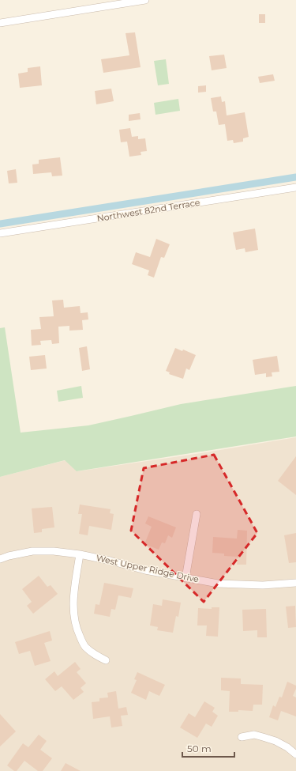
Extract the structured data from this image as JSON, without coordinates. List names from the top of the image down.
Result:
{
  "streets": {
    "street": ["Northwest 82nd Terrace", "West Upper Ridge Drive"]
  },
  "scale_bar": "50 m"
}
